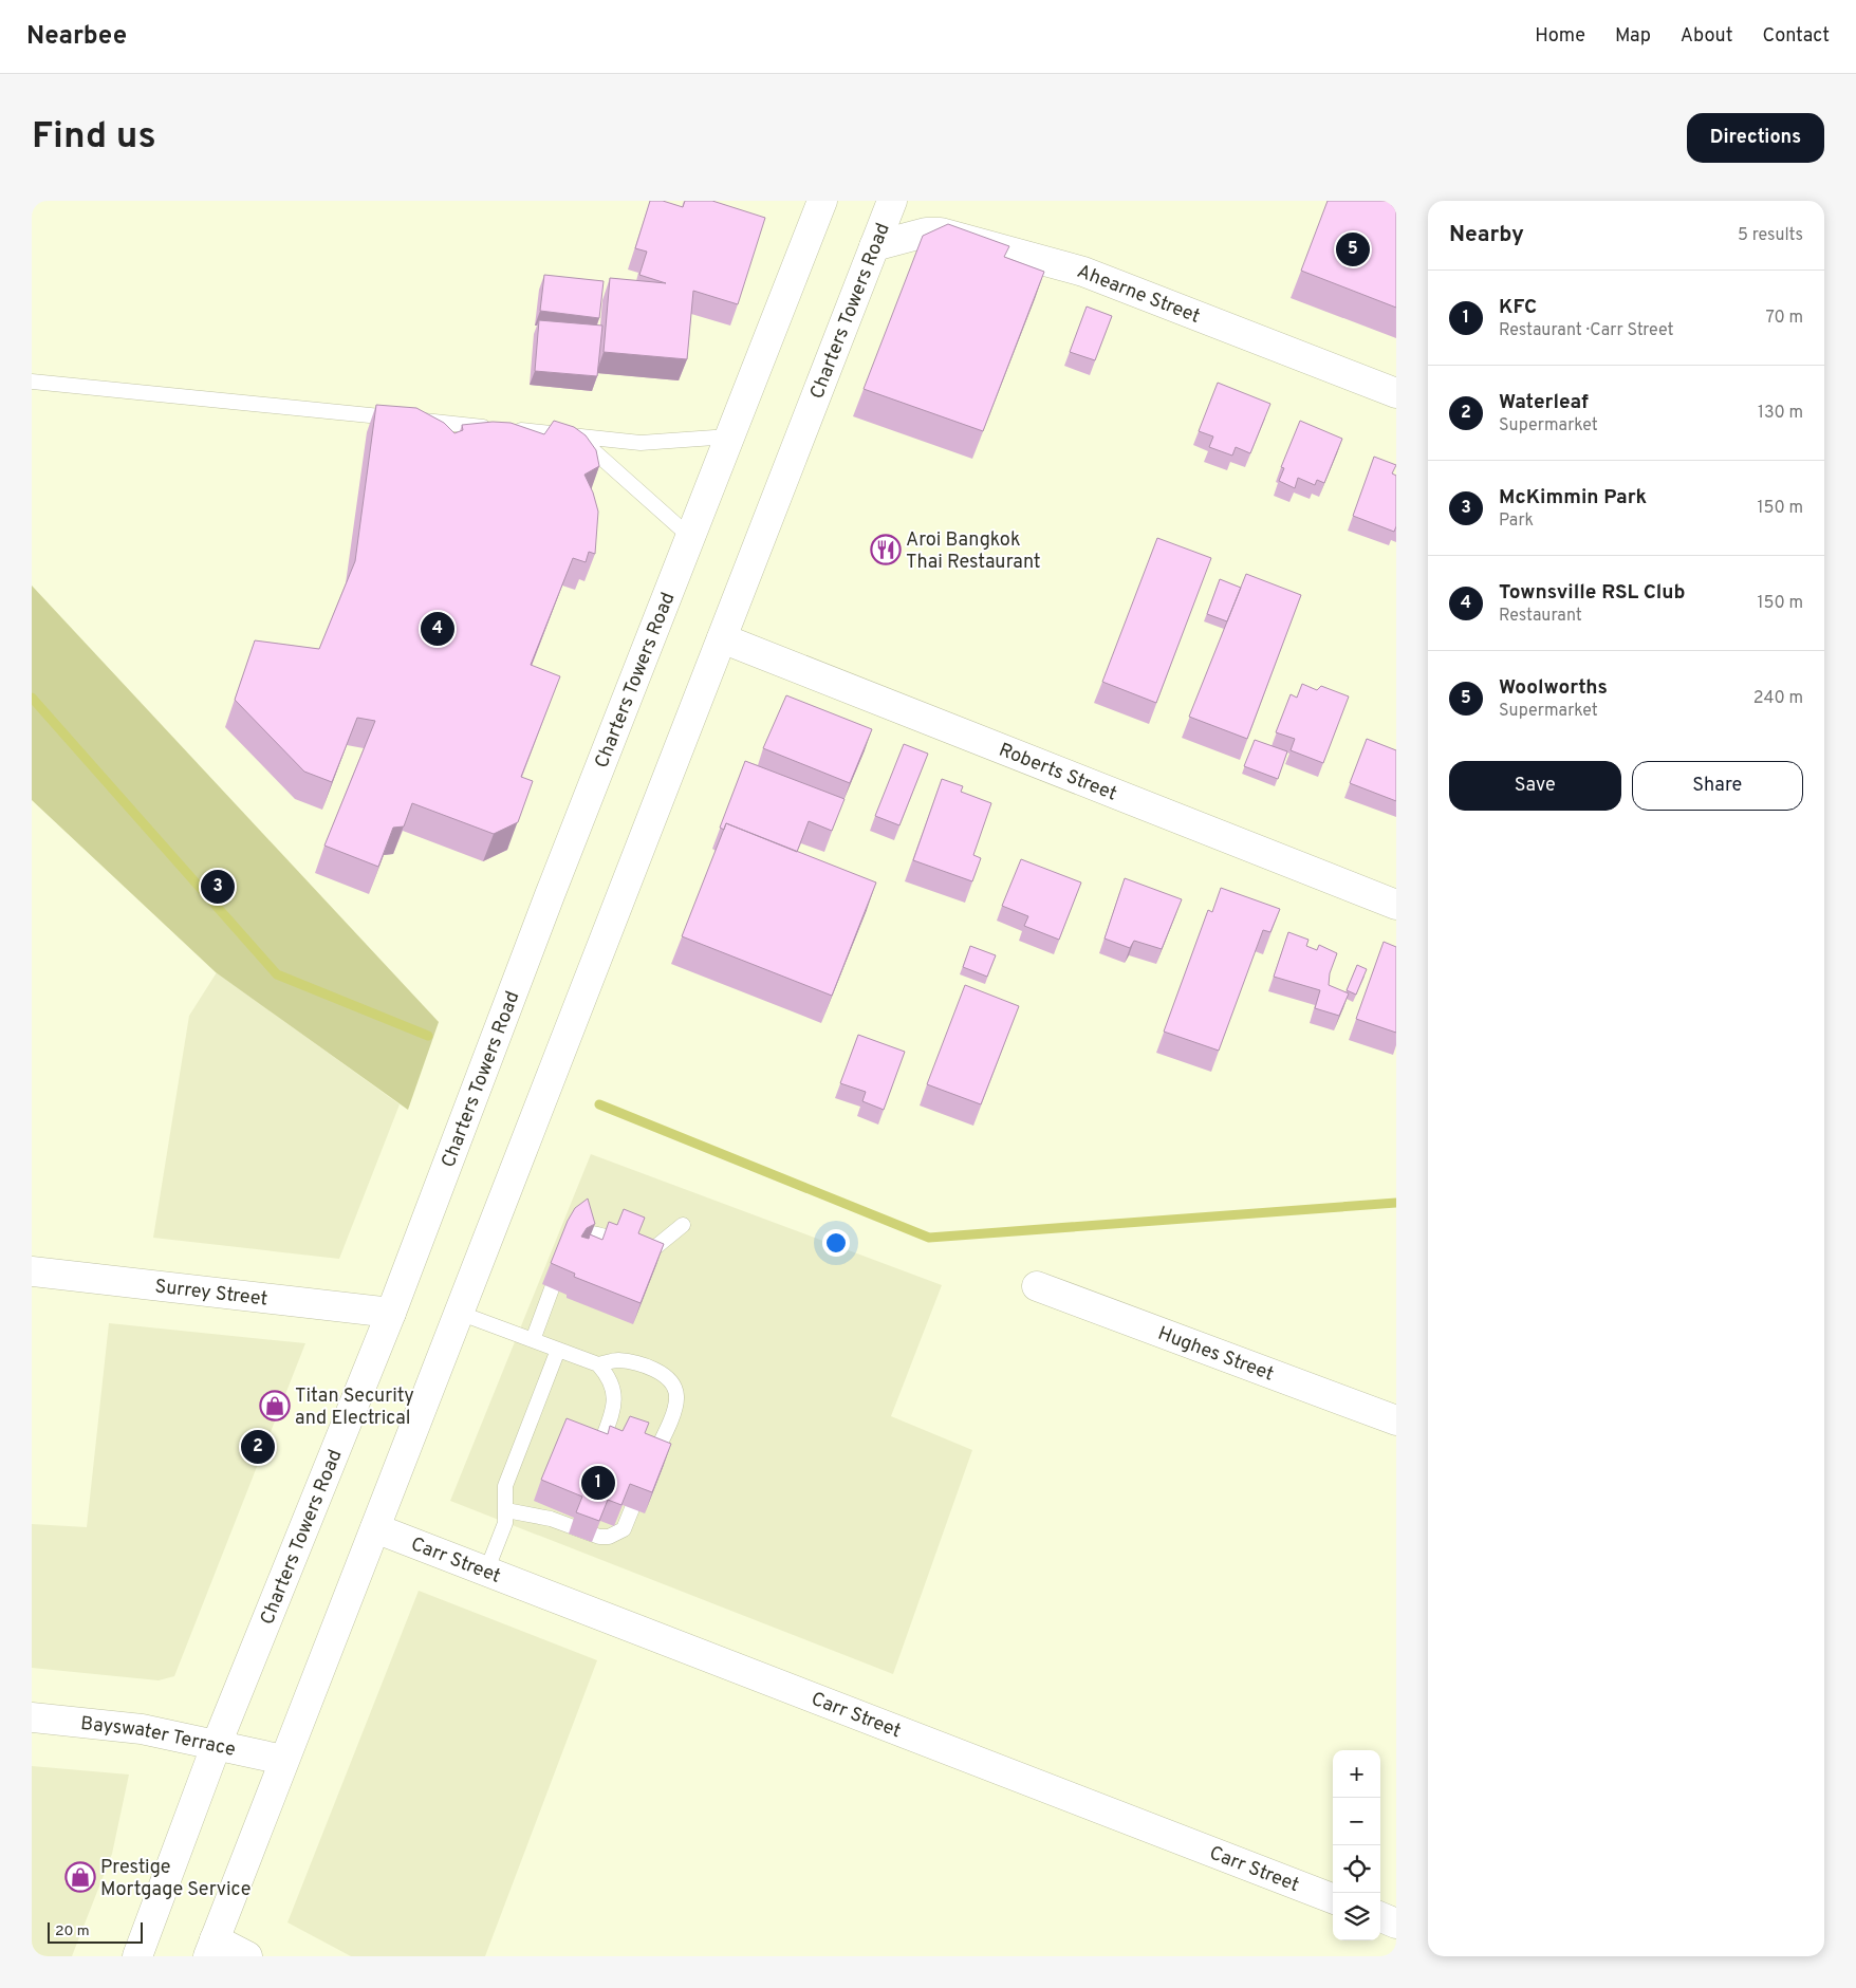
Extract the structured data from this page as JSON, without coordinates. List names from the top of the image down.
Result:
{
  "streets": {
    "main road": [
      "Ahearne Street",
      "Charters Towers Road",
      "Roberts Street",
      "Surrey Street",
      "Hughes Street",
      "Carr Street",
      "Bayswater Terrace"
    ]
  },
  "crossings": [
    ["Ahearne Street", "Charters Towers Road"],
    ["Charters Towers Road", "Roberts Street"],
    ["Charters Towers Road", "Surrey Street"],
    ["Charters Towers Road", "Carr Street"],
    ["Charters Towers Road", "Bayswater Terrace"]
  ],
  "places": {
    "restaurant": ["Aroi Bangkok Thai Restaurant"],
    "shop": ["Titan Security and Electrical", "Prestige Mortgage Service"]
  },
  "scale_bar": "20 m",
  "page": {
    "header": "Nearbee",
    "nav": [
      "Home",
      "Map",
      "About",
      "Contact"
    ],
    "buttons": [
      "Directions",
      ["Save", "Share"]
    ],
    "title": "Find us",
    "heading": ["Nearby", "5 results"],
    "pins": [
      "5",
      "4",
      "3",
      "2",
      "1"
    ],
    "list": [
      {
        "mark": "1",
        "name": "KFC",
        "note": "Restaurant · Carr Street",
        "value": "70 m"
      },
      {
        "mark": "2",
        "name": "Waterleaf",
        "note": "Supermarket",
        "value": "130 m"
      },
      {
        "mark": "3",
        "name": "McKimmin Park",
        "note": "Park",
        "value": "150 m"
      },
      {
        "mark": "4",
        "name": "Townsville RSL Club",
        "note": "Restaurant",
        "value": "150 m"
      },
      {
        "mark": "5",
        "name": "Woolworths",
        "note": "Supermarket",
        "value": "240 m"
      }
    ],
    "map_buttons": ["+", "−"],
    "scale": "20 m"
  }
}
